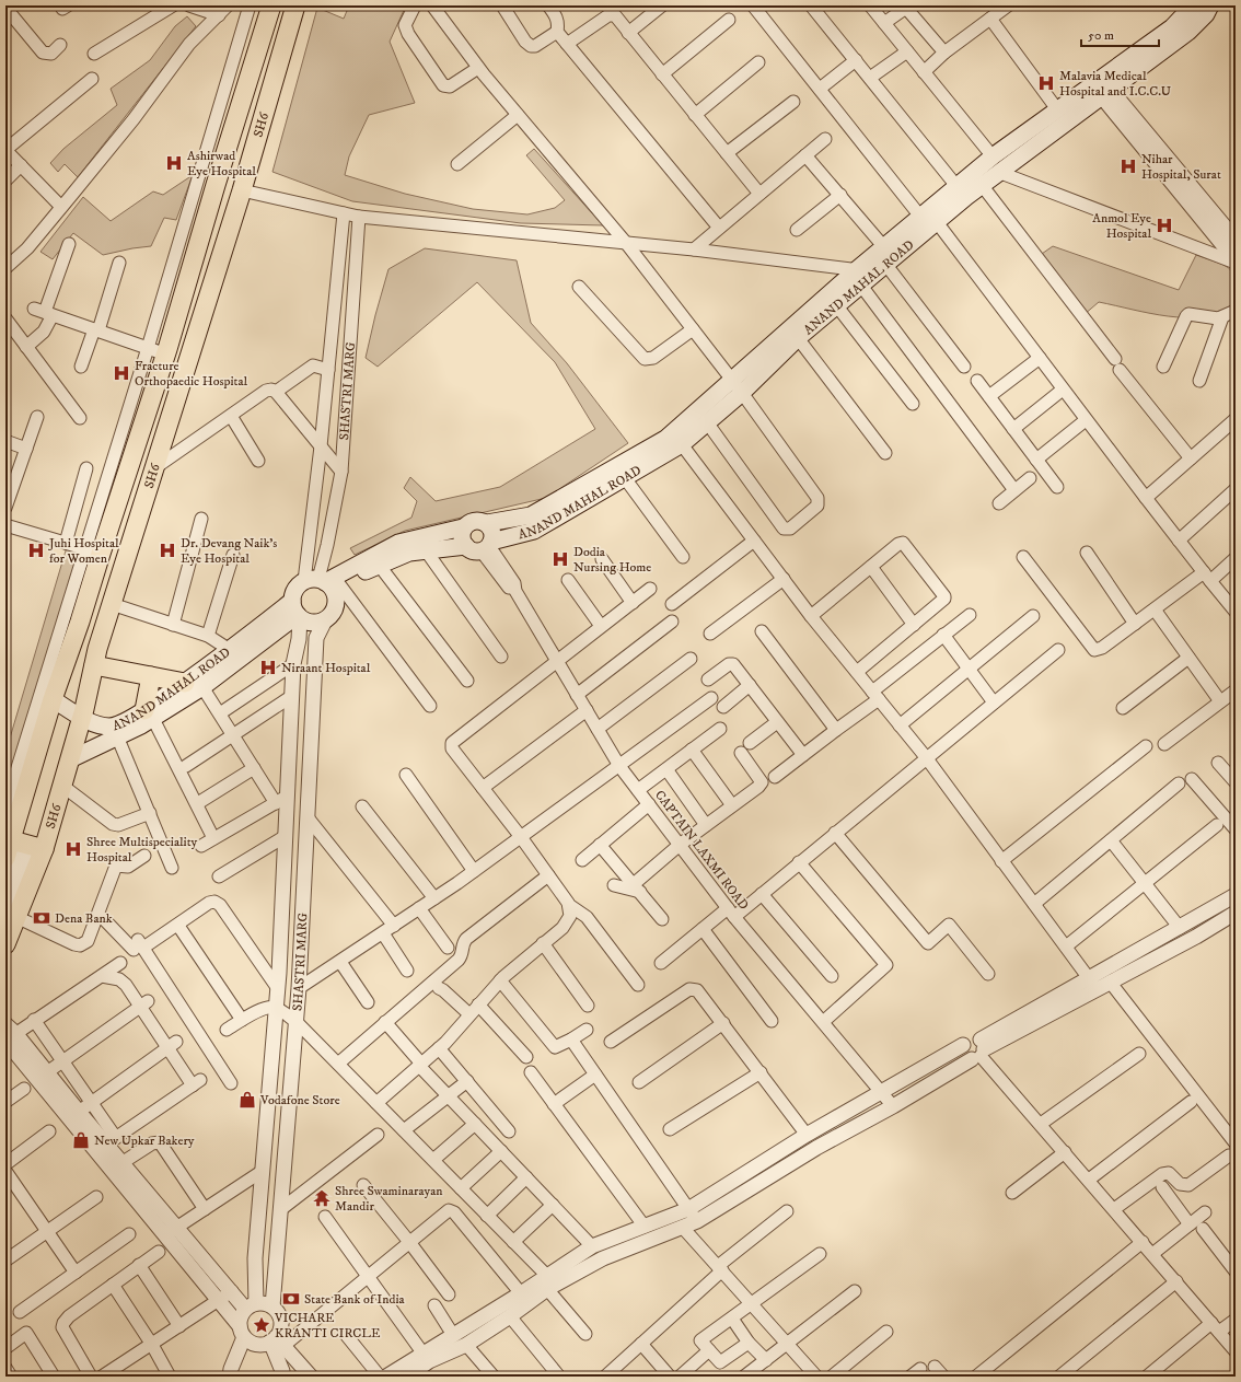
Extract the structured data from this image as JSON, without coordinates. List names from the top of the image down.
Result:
{
  "streets": {
    "main road": ["SH6", "ANAND MAHAL ROAD"],
    "street": ["SHASTRI MARG", "CAPTAIN LAXMI ROAD"]
  },
  "crossings": [
    ["SH6", "ANAND MAHAL ROAD"],
    ["ANAND MAHAL ROAD", "SHASTRI MARG"],
    ["ANAND MAHAL ROAD", "CAPTAIN LAXMI ROAD"]
  ],
  "places": {
    "hospital": [
      "Malavia Medical Hospital and I.C.C.U",
      "Ashirwad Eye Hospital",
      "Nihar Hospital, Surat",
      "Anmol Eye Hospital",
      "Fracture Orthopaedic Hospital",
      "Juhi Hospital for Women",
      "Dr. Devang Naik's Eye Hospital",
      "Dodia Nursing Home",
      "Niraant Hospital",
      "Shree Multispeciality Hospital"
    ],
    "bank": ["Dena Bank", "State Bank of India"],
    "shop": ["Vodafone Store", "New Upkar Bakery"],
    "temple": ["Shree Swaminarayan Mandir"],
    "place": ["VICHARE KRANTI CIRCLE"]
  },
  "scale_bar": "50 m"
}
